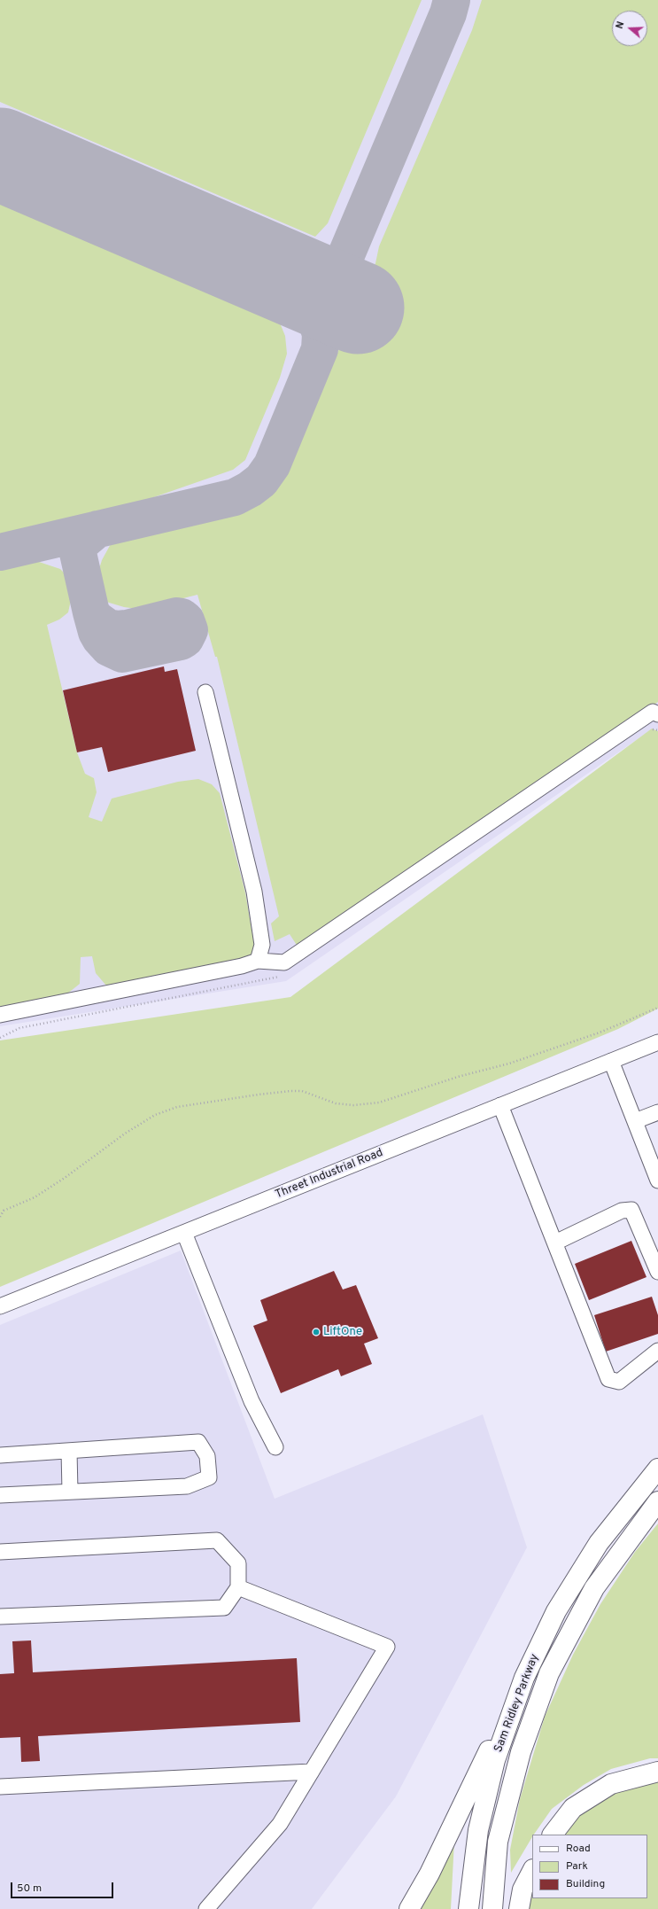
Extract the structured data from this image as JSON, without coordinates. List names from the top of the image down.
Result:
{
  "streets": {
    "main road": ["Sam Ridley Parkway"],
    "street": ["Threet Industrial Road"]
  },
  "places": ["LiftOne"],
  "legend": ["Road", "Park", "Building"],
  "scale_bar": "50 m",
  "north": "left"
}
